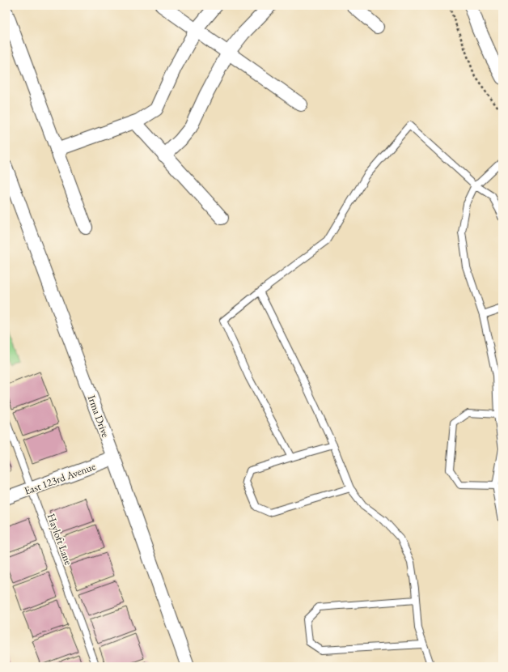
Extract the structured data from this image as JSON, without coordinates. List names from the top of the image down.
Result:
{
  "streets": {
    "street": ["Irma Drive", "East 123rd Avenue"],
    "lane": ["Hayloft Lane"]
  },
  "crossings": [
    ["Irma Drive", "East 123rd Avenue"],
    ["East 123rd Avenue", "Hayloft Lane"]
  ]
}
